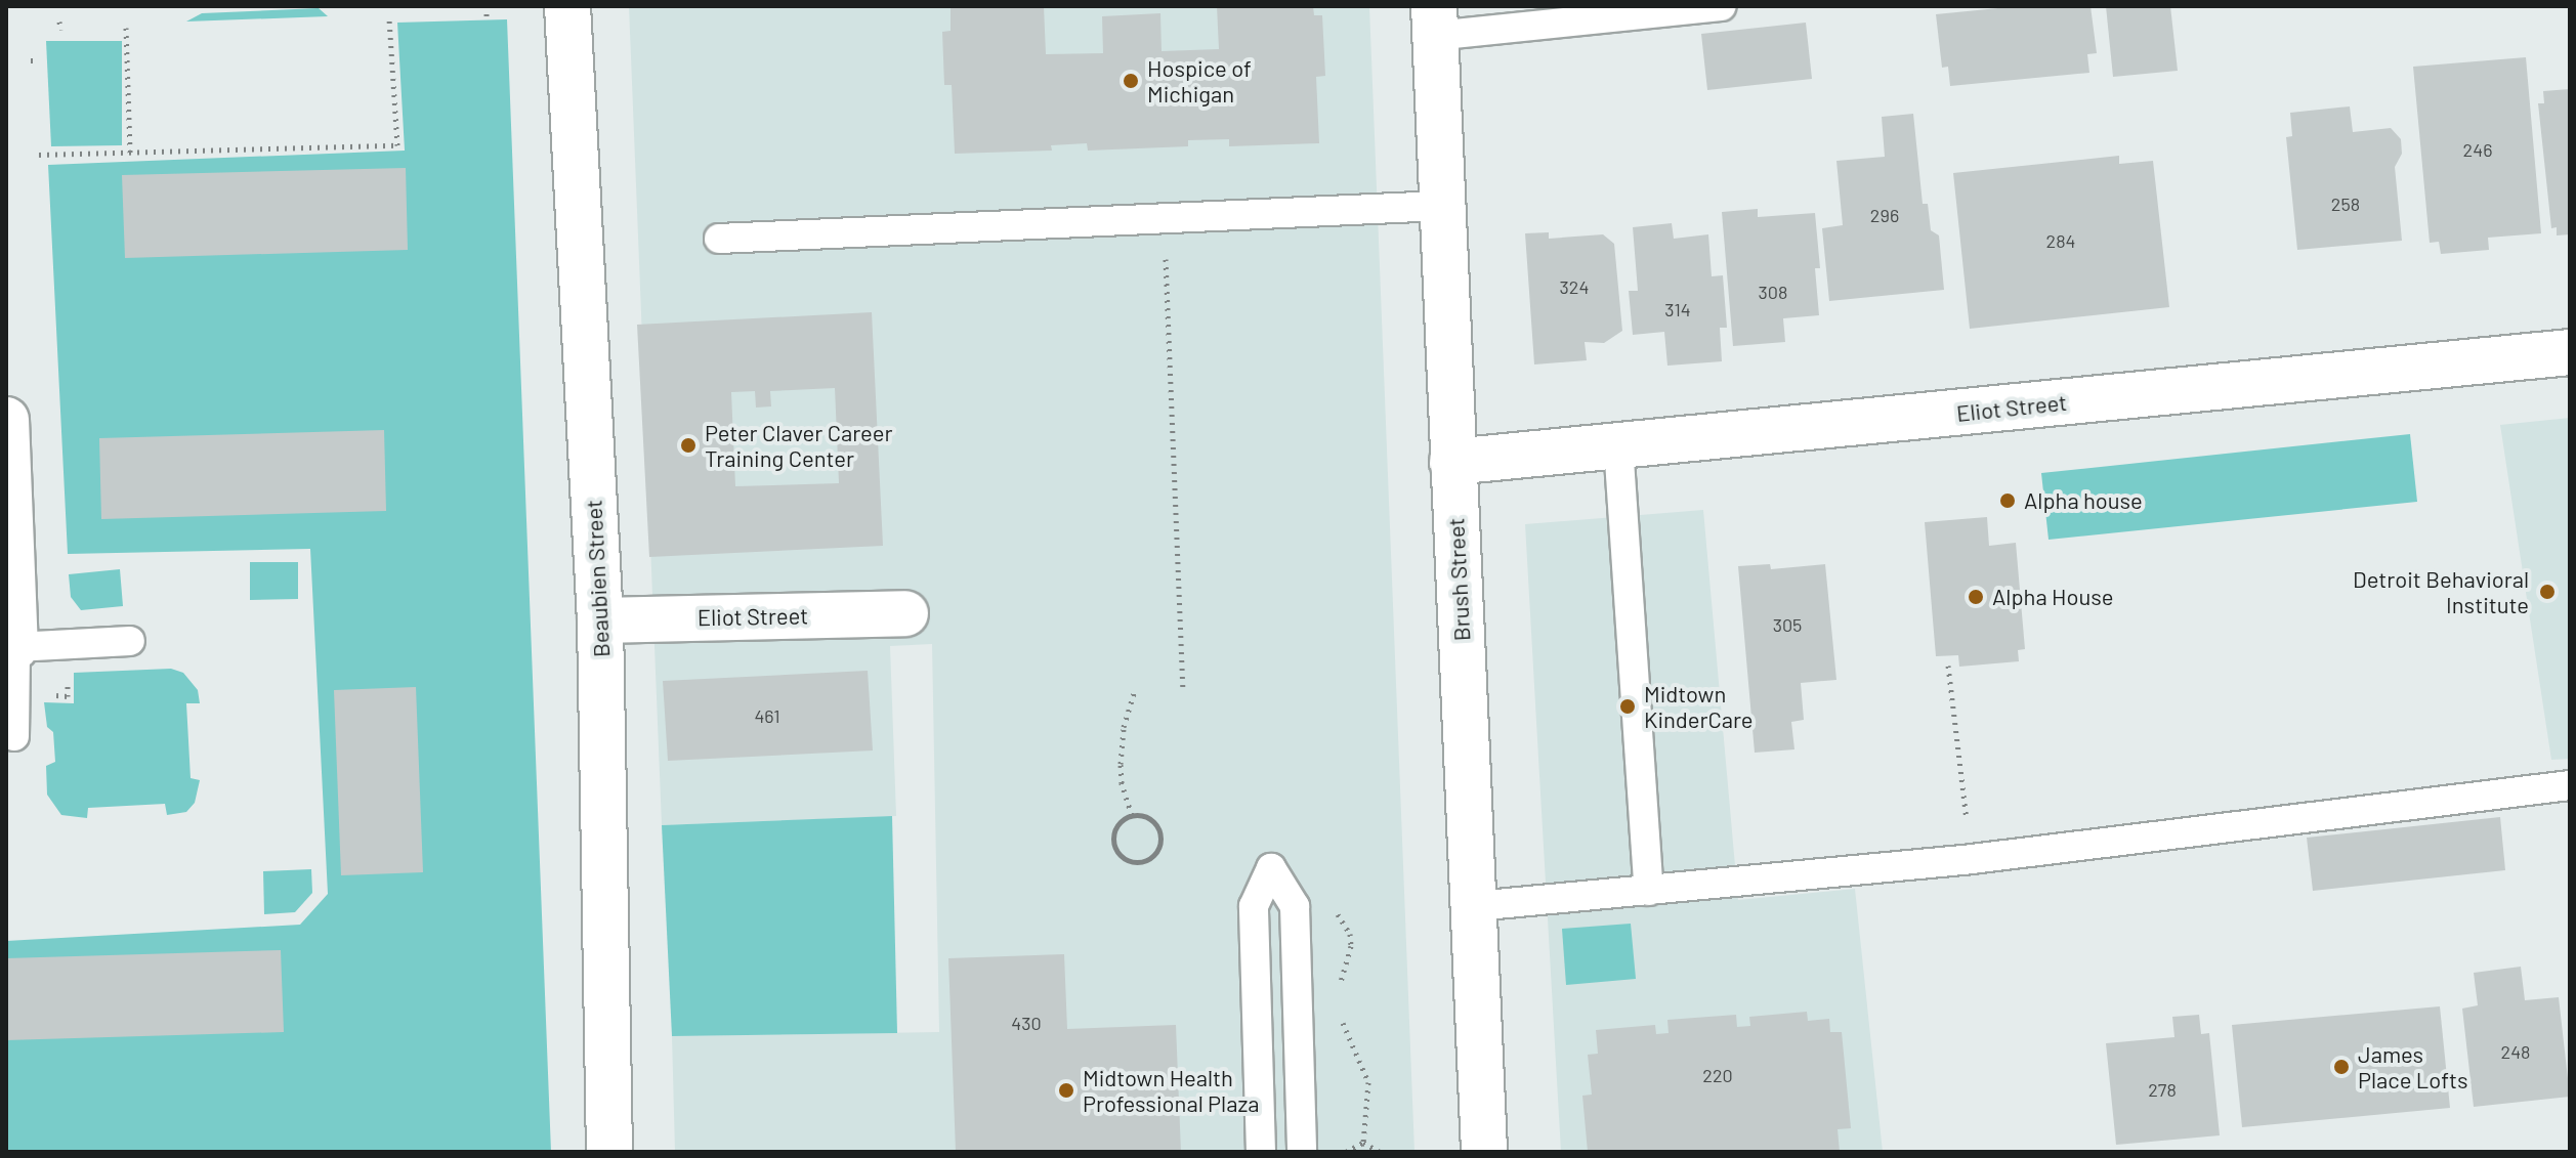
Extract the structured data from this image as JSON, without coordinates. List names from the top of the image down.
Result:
{
  "streets": {
    "street": ["Eliot Street", "Beaubien Street", "Brush Street"]
  },
  "crossings": [
    ["Eliot Street", "Beaubien Street"],
    ["Eliot Street", "Brush Street"]
  ],
  "places": [
    "Hospice of Michigan",
    "Peter Claver Career Training Center",
    "Alpha house",
    "Detroit Behavioral Institute",
    "Alpha House",
    "Midtown KinderCare",
    "James Place Lofts",
    "Midtown Health Professional Plaza"
  ],
  "house_numbers": [
    "246",
    "258",
    "296",
    "284",
    "324",
    "308",
    "314",
    "305",
    "461",
    "430",
    "248",
    "220",
    "278"
  ]
}
